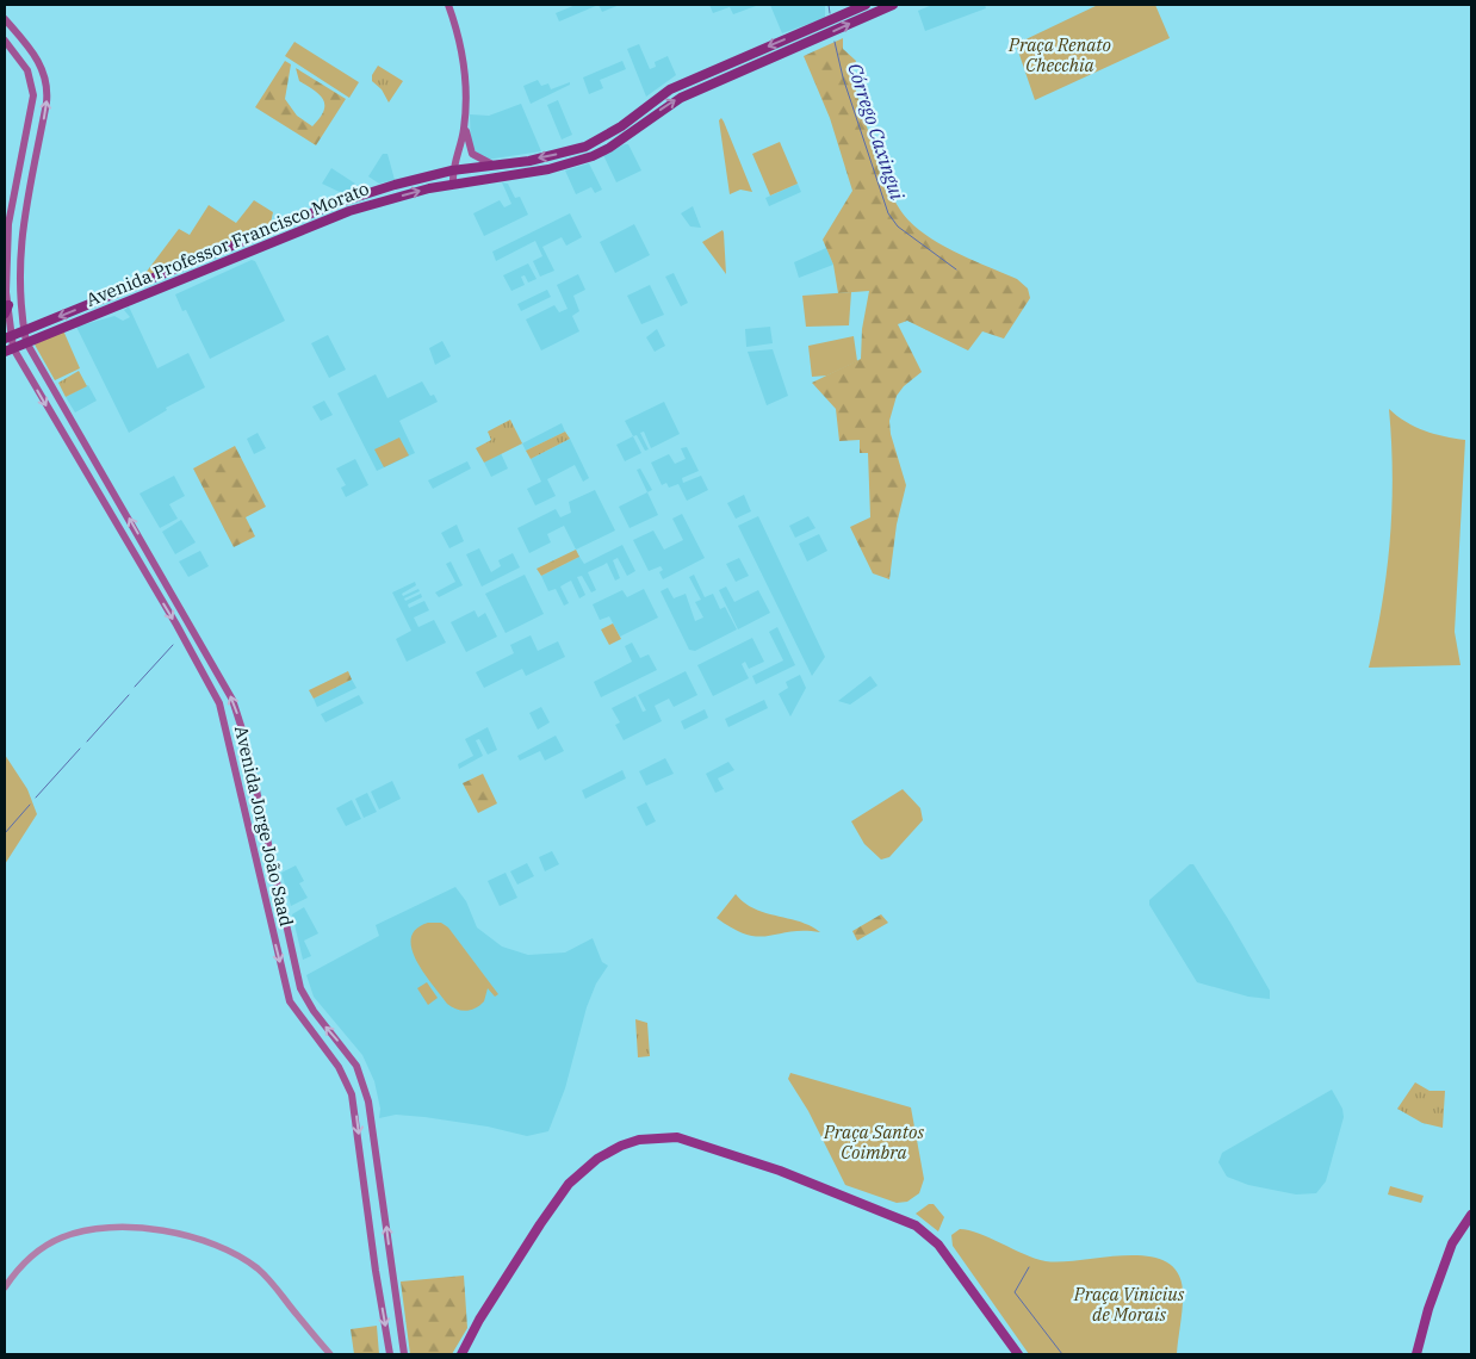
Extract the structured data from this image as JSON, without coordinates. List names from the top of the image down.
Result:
{
  "streets": {
    "highway": ["Avenida Professor Francisco Morato"],
    "main road": ["Avenida Jorge João Saad"]
  },
  "crossings": [
    ["Avenida Professor Francisco Morato", "Avenida Jorge João Saad"]
  ],
  "water": ["Córrego Caxingui"],
  "parks": ["Praça Renato Checchia", "Praça Santos Coimbra", "Praça Vinicius de Morais"]
}
